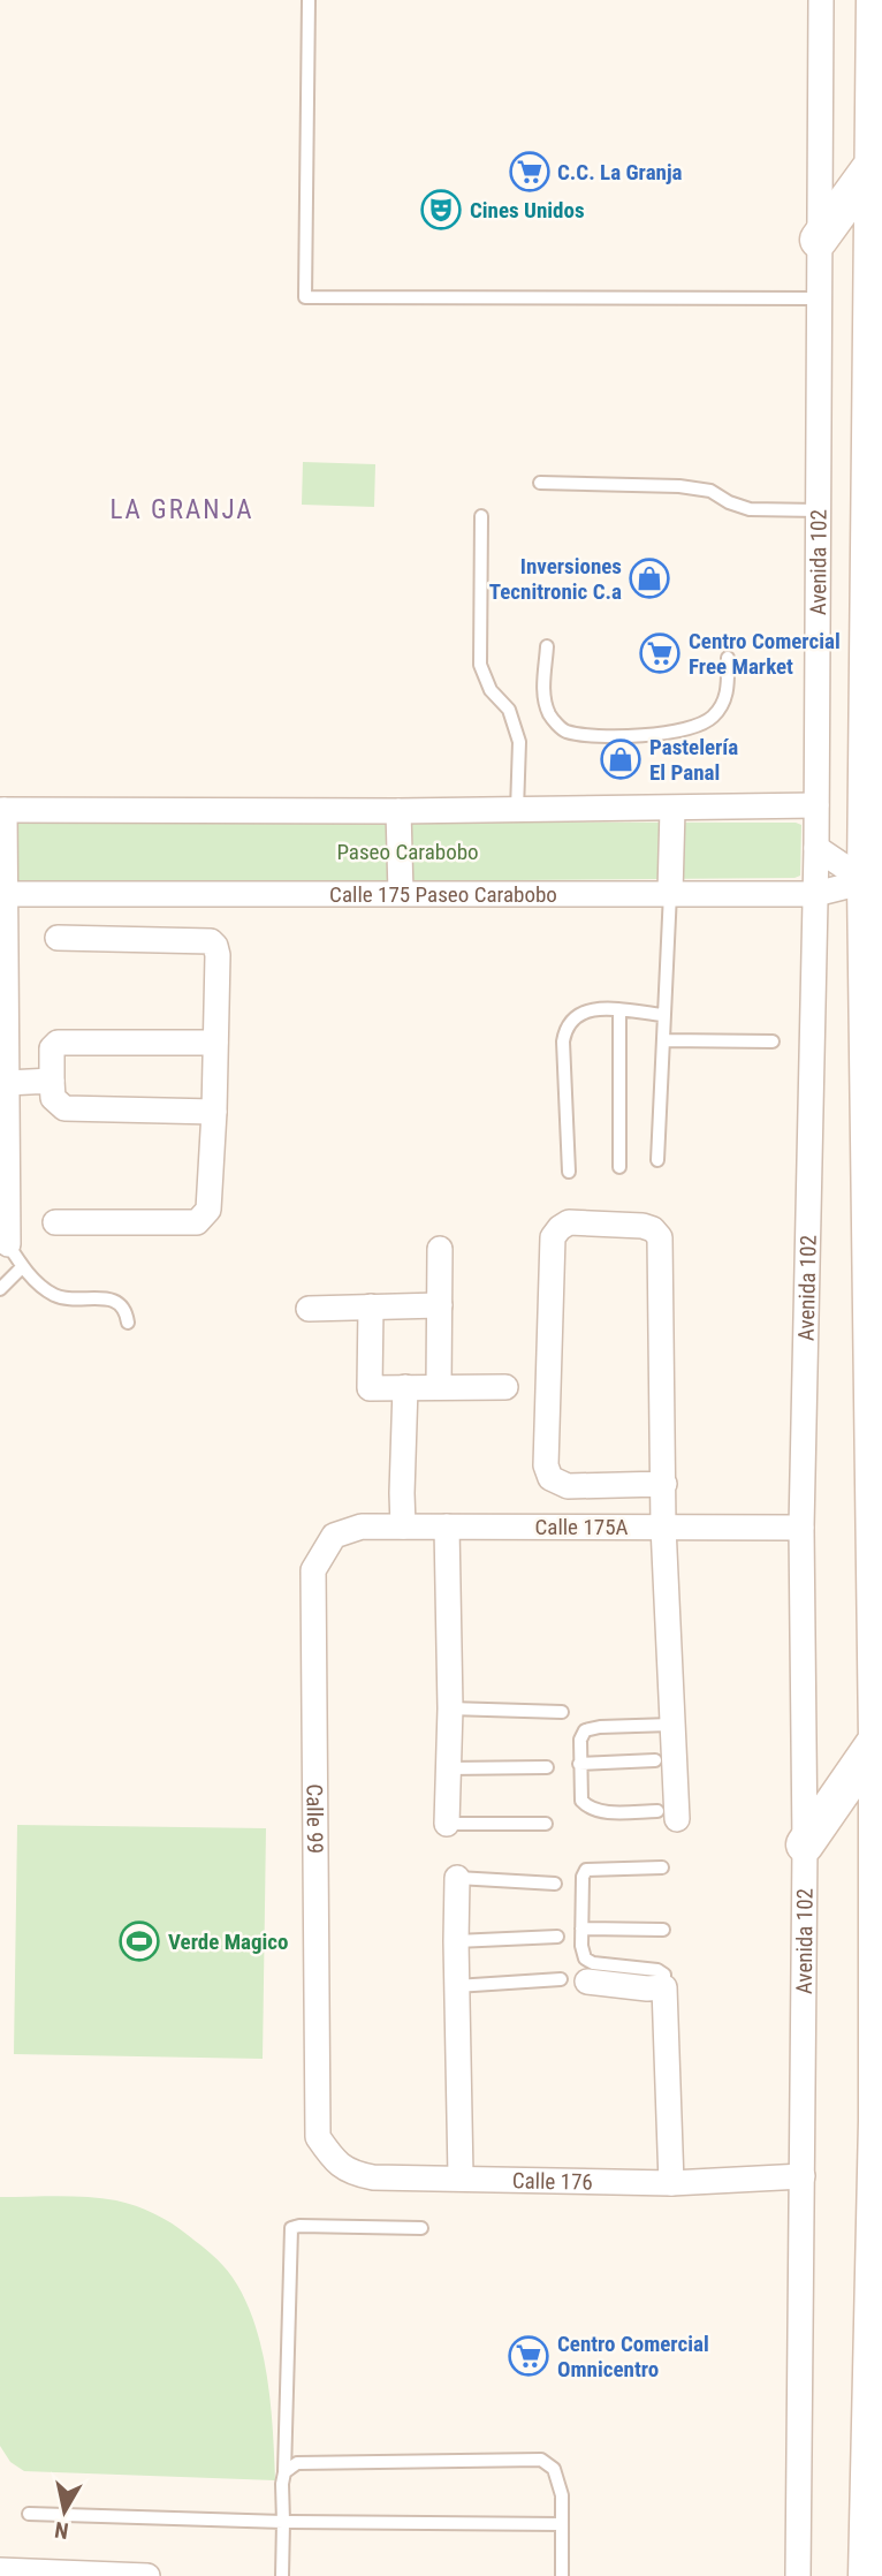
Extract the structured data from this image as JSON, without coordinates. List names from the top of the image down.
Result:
{
  "streets": {
    "street": [
      "Avenida 102",
      "Calle 175 Paseo Carabobo",
      "Calle 175A",
      "Calle 99",
      "Calle 176"
    ]
  },
  "crossings": [
    ["Avenida 102", "Calle 175 Paseo Carabobo"],
    ["Avenida 102", "Calle 175A"],
    ["Avenida 102", "Calle 176"],
    ["Calle 175A", "Calle 99"],
    ["Calle 99", "Calle 176"]
  ],
  "districts": ["LA GRANJA"],
  "parks": ["Paseo Carabobo"],
  "places": {
    "supermarket": ["C.C. La Granja", "Centro Comercial Free Market", "Centro Comercial Omnicentro"],
    "theatre": ["Cines Unidos"],
    "shop": ["Inversiones Tecnitronic C.a", "Pastelería El Panal"],
    "sports": ["Verde Magico"]
  },
  "north": "bottom"
}
